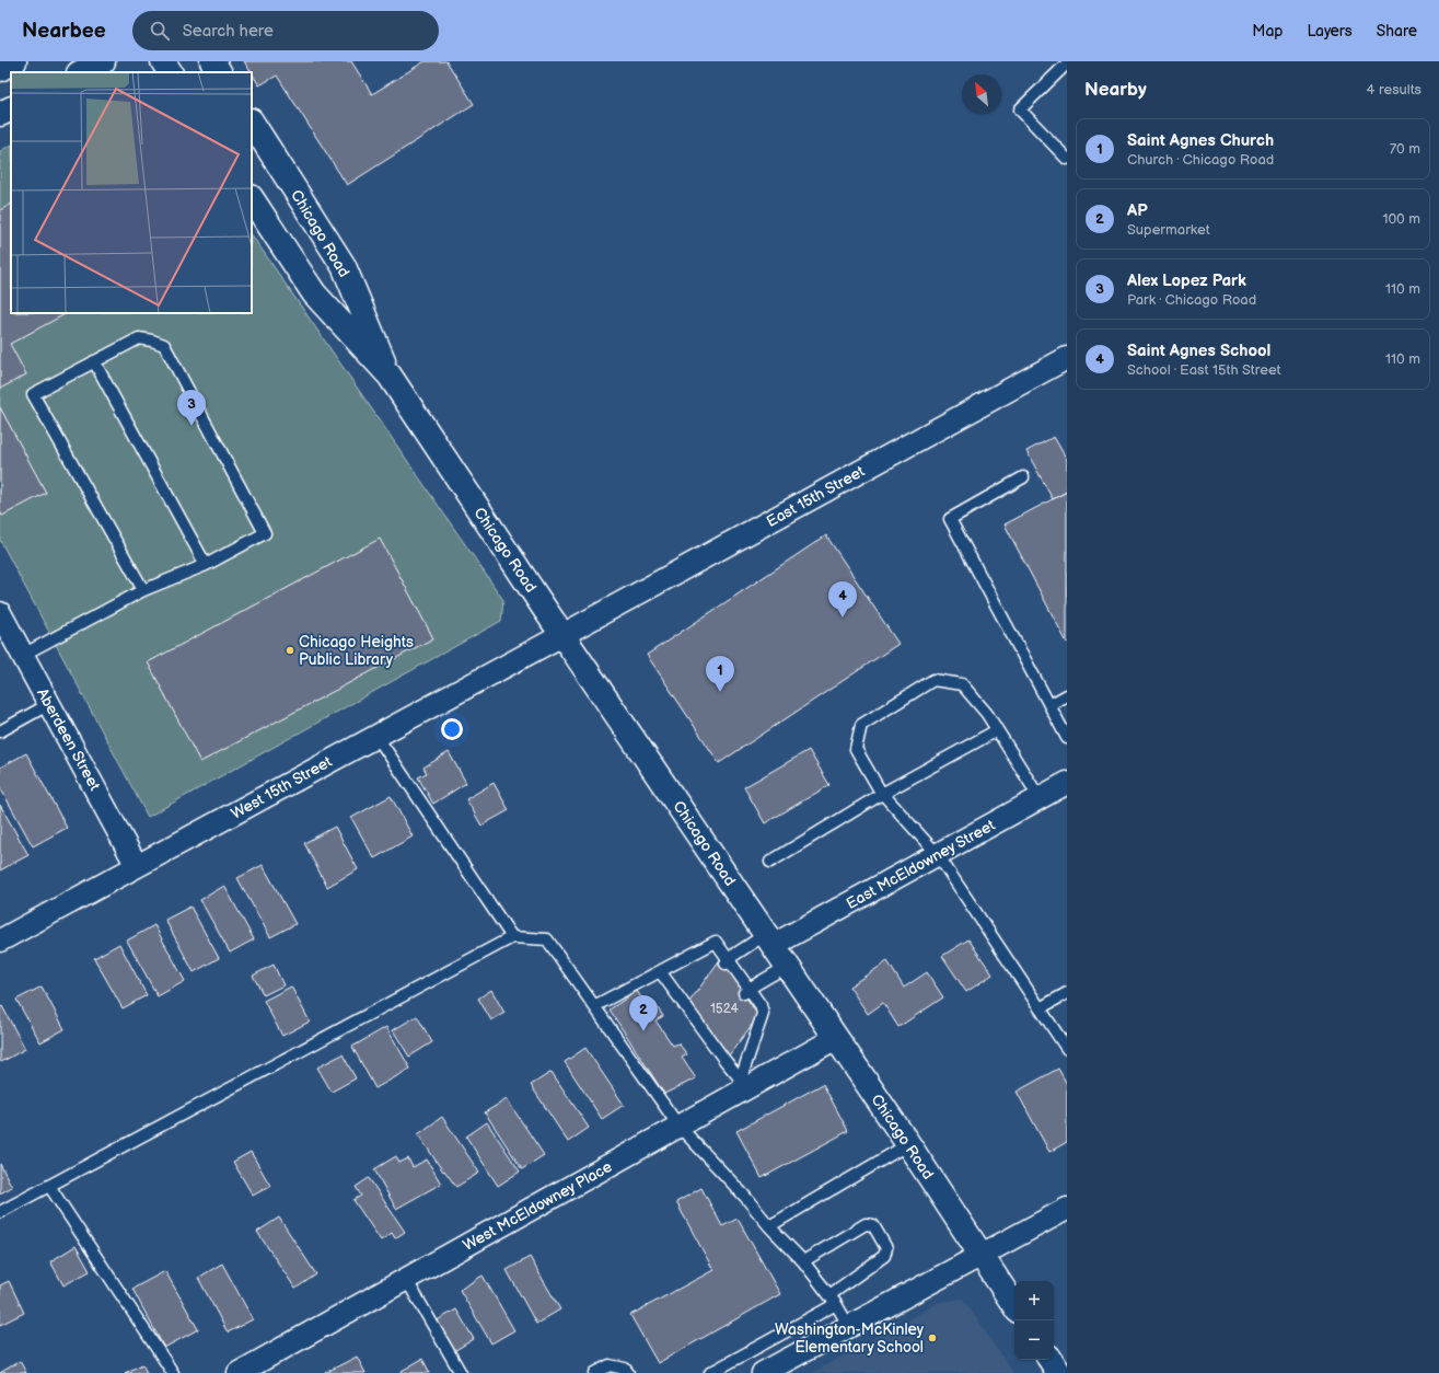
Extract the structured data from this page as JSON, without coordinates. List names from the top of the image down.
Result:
{
  "streets": {
    "main road": ["Chicago Road"],
    "street": [
      "East 15th Street",
      "Aberdeen Street",
      "West 15th Street",
      "East McEldowney Street",
      "West McEldowney Place"
    ]
  },
  "crossings": [
    ["Chicago Road", "East 15th Street"],
    ["Chicago Road", "West 15th Street"],
    ["Chicago Road", "East McEldowney Street"],
    ["Chicago Road", "West McEldowney Place"],
    ["East 15th Street", "West 15th Street"],
    ["Aberdeen Street", "West 15th Street"]
  ],
  "places": ["Chicago Heights Public Library", "Washington-McKinley Elementary School"],
  "house_numbers": ["1524"],
  "north": "top left",
  "page": {
    "header": "Nearbee",
    "search": "Search here",
    "nav": ["Map", "Layers", "Share"],
    "heading": ["Nearby", "4 results"],
    "list": [
      {
        "mark": "1",
        "name": "Saint Agnes Church",
        "note": "Church · Chicago Road",
        "value": "70 m"
      },
      {
        "mark": "2",
        "name": "AP",
        "note": "Supermarket",
        "value": "100 m"
      },
      {
        "mark": "3",
        "name": "Alex Lopez Park",
        "note": "Park · Chicago Road",
        "value": "110 m"
      },
      {
        "mark": "4",
        "name": "Saint Agnes School",
        "note": "School · East 15th Street",
        "value": "110 m"
      }
    ],
    "pins": [
      "3",
      "4",
      "1",
      "2"
    ],
    "map_buttons": ["+", "−"]
  }
}
